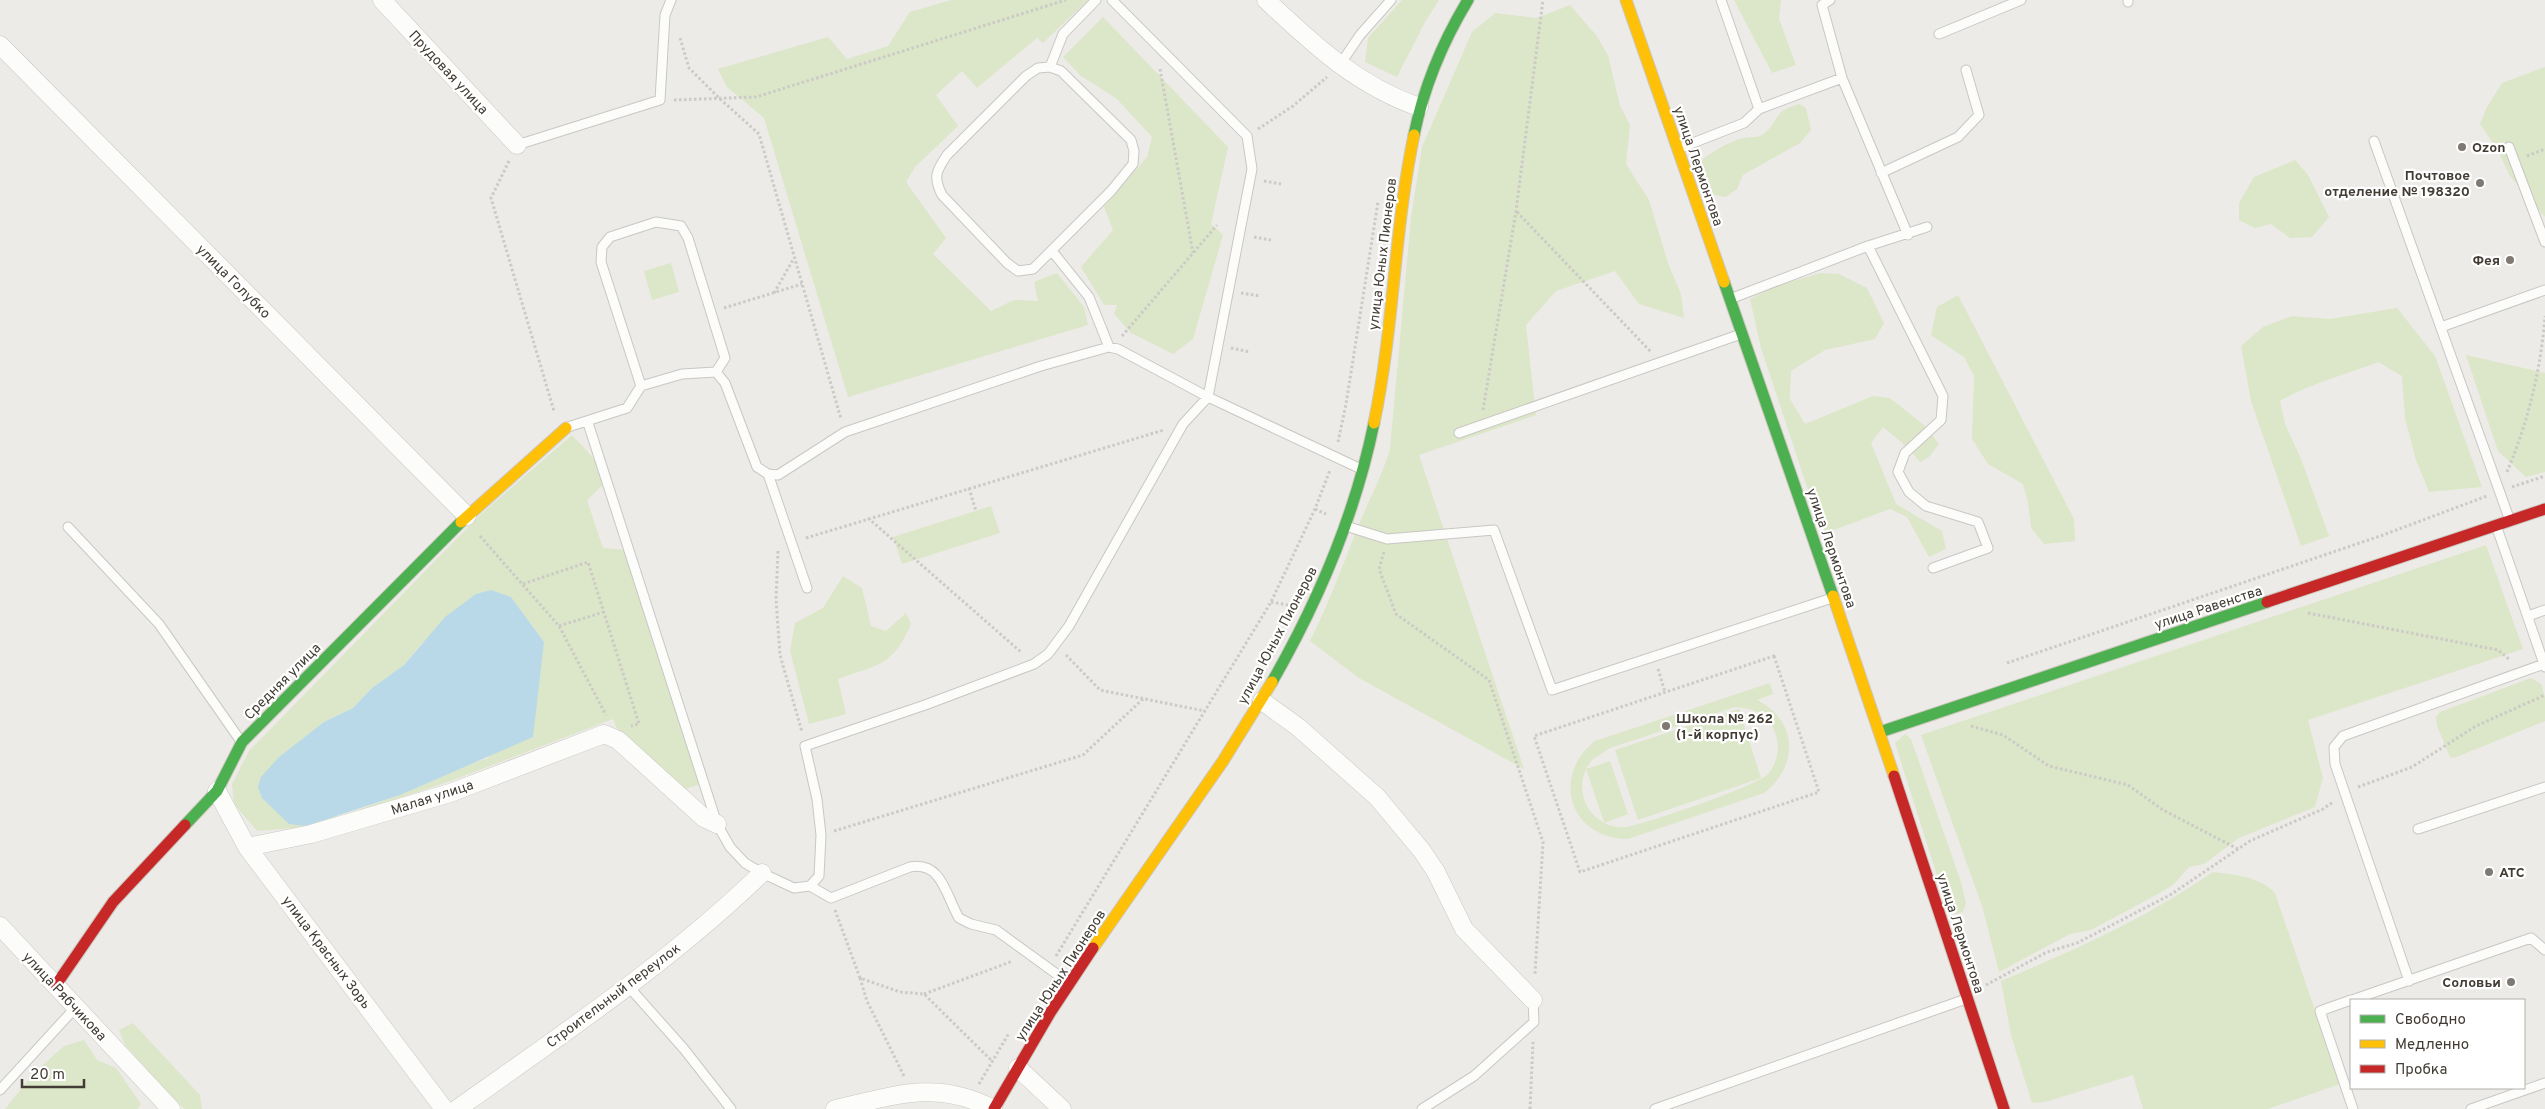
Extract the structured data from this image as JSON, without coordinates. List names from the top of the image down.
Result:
{
  "streets": {
    "street": [
      "Прудовая улица",
      "улица Лермонтова",
      "улица Юных Пионеров",
      "улица Голубко",
      "улица Равенства",
      "Средняя улица",
      "Малая улица",
      "улица Красных Зорь",
      "Строительный переулок",
      "улица Рябчикова"
    ]
  },
  "crossings": [
    ["улица Лермонтова", "улица Равенства"],
    ["улица Голубко", "Средняя улица"],
    ["Средняя улица", "улица Красных Зорь"],
    ["Средняя улица", "улица Рябчикова"],
    ["Малая улица", "улица Красных Зорь"]
  ],
  "places": [
    "Ozon",
    "Почтовое отделение № 198320",
    "Фея",
    "Школа № 262 (1-й корпус)",
    "АТС",
    "Соловьи"
  ],
  "legend": ["Свободно", "Медленно", "Пробка"],
  "scale_bar": "20 m"
}
